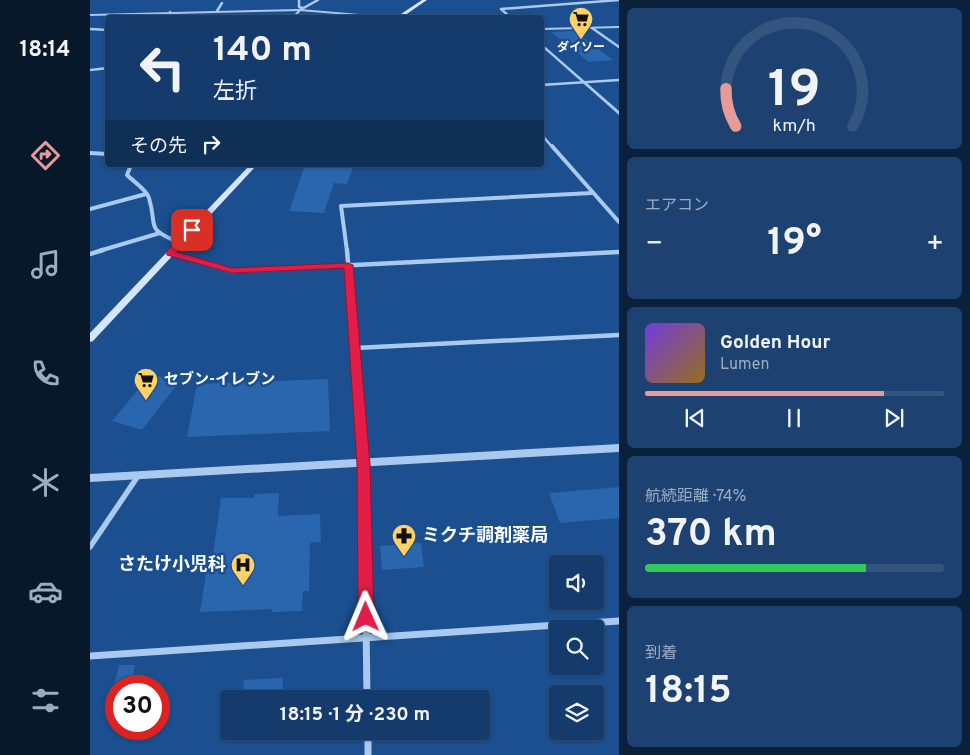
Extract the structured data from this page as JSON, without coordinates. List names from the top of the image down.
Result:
{
  "places": {
    "supermarket": ["ダイソー", "セブン-イレブン"],
    "pharmacy": ["ミクチ調剤薬局"],
    "hospital": ["さたけ小児科"]
  },
  "page": {
    "tabs": "18:14",
    "turn": ["140 m", "左折"],
    "then": "その先",
    "tile": [
      "エアコン",
      ["航続距離 · 74%", "370 km"],
      ["到着", "18:15"]
    ],
    "heat": ["−", "19°", "+"],
    "song": ["Golden Hour", "Lumen"],
    "limit": "30",
    "trip": "18:15 · 1 分 · 230 m",
    "gauge": ["19", "km/h"]
  }
}
